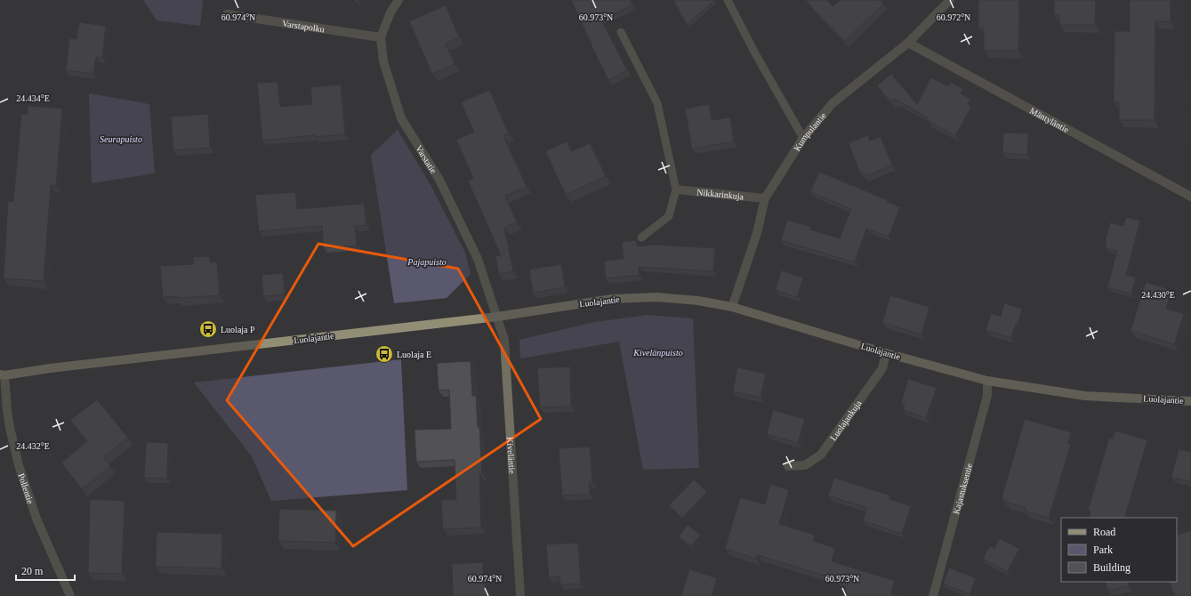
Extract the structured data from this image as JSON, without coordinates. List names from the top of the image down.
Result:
{
  "streets": {
    "main road": ["Luolajantie"],
    "street": [
      "Varstapolku",
      "Mäntyläntie",
      "Kumpulantie",
      "Varstatie",
      "Nikkarinkuja",
      "Luolajankuja",
      "Kiveläntie",
      "Pollentie",
      "Kajastuksentie"
    ]
  },
  "crossings": [
    ["Varstapolku", "Varstatie"],
    ["Mäntyläntie", "Kumpulantie"],
    ["Kumpulantie", "Nikkarinkuja"],
    ["Kumpulantie", "Luolajantie"],
    ["Varstatie", "Luolajantie"],
    ["Varstatie", "Kiveläntie"],
    ["Luolajantie", "Luolajankuja"],
    ["Luolajantie", "Kiveläntie"],
    ["Luolajantie", "Pollentie"],
    ["Luolajantie", "Kajastuksentie"]
  ],
  "parks": ["Seurapuisto", "Pajapuisto", "Kivelänpuisto"],
  "places": {
    "bus stop": ["Luolaja P", "Luolaja E"]
  },
  "legend": ["Road", "Park", "Building"],
  "scale_bar": "20 m",
  "coordinates": [
    "60.974°N",
    "60.973°N",
    "60.972°N",
    "24.434°E",
    "24.430°E",
    "24.432°E"
  ]
}
